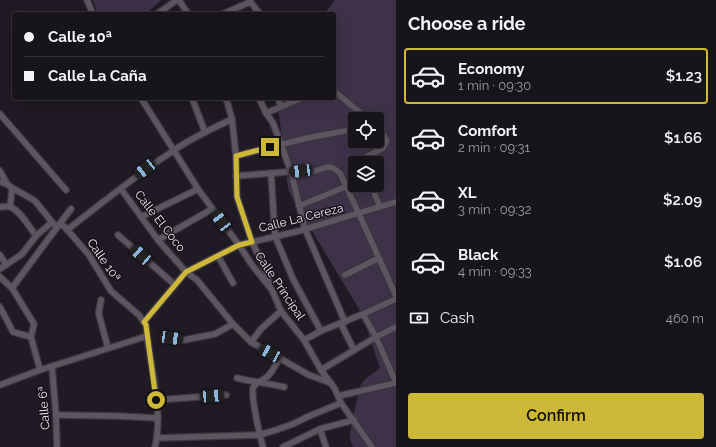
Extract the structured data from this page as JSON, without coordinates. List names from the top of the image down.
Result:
{
  "streets": {
    "street": [
      "Calle La Cereza",
      "Calle El Coco",
      "Calle 10ª",
      "Calle Principal",
      "Calle 6ª"
    ]
  },
  "crossings": [
    ["Calle La Cereza", "Calle El Coco"],
    ["Calle La Cereza", "Calle 10ª"],
    ["Calle La Cereza", "Calle Principal"],
    ["Calle El Coco", "Calle Principal"]
  ],
  "page": {
    "heading": "Choose a ride",
    "banner": ["Calle 10ª", "Calle La Caña"],
    "list": [
      {
        "name": "Economy",
        "note": "1 min · 09:30",
        "value": "$1.23"
      },
      {
        "name": "Comfort",
        "note": "2 min · 09:31",
        "value": "$1.66"
      },
      {
        "name": "XL",
        "note": "3 min · 09:32",
        "value": "$2.09"
      },
      {
        "name": "Black",
        "note": "4 min · 09:33",
        "value": "$1.06"
      }
    ],
    "pay": ["Cash", "460 m"],
    "buttons": "Confirm"
  }
}
